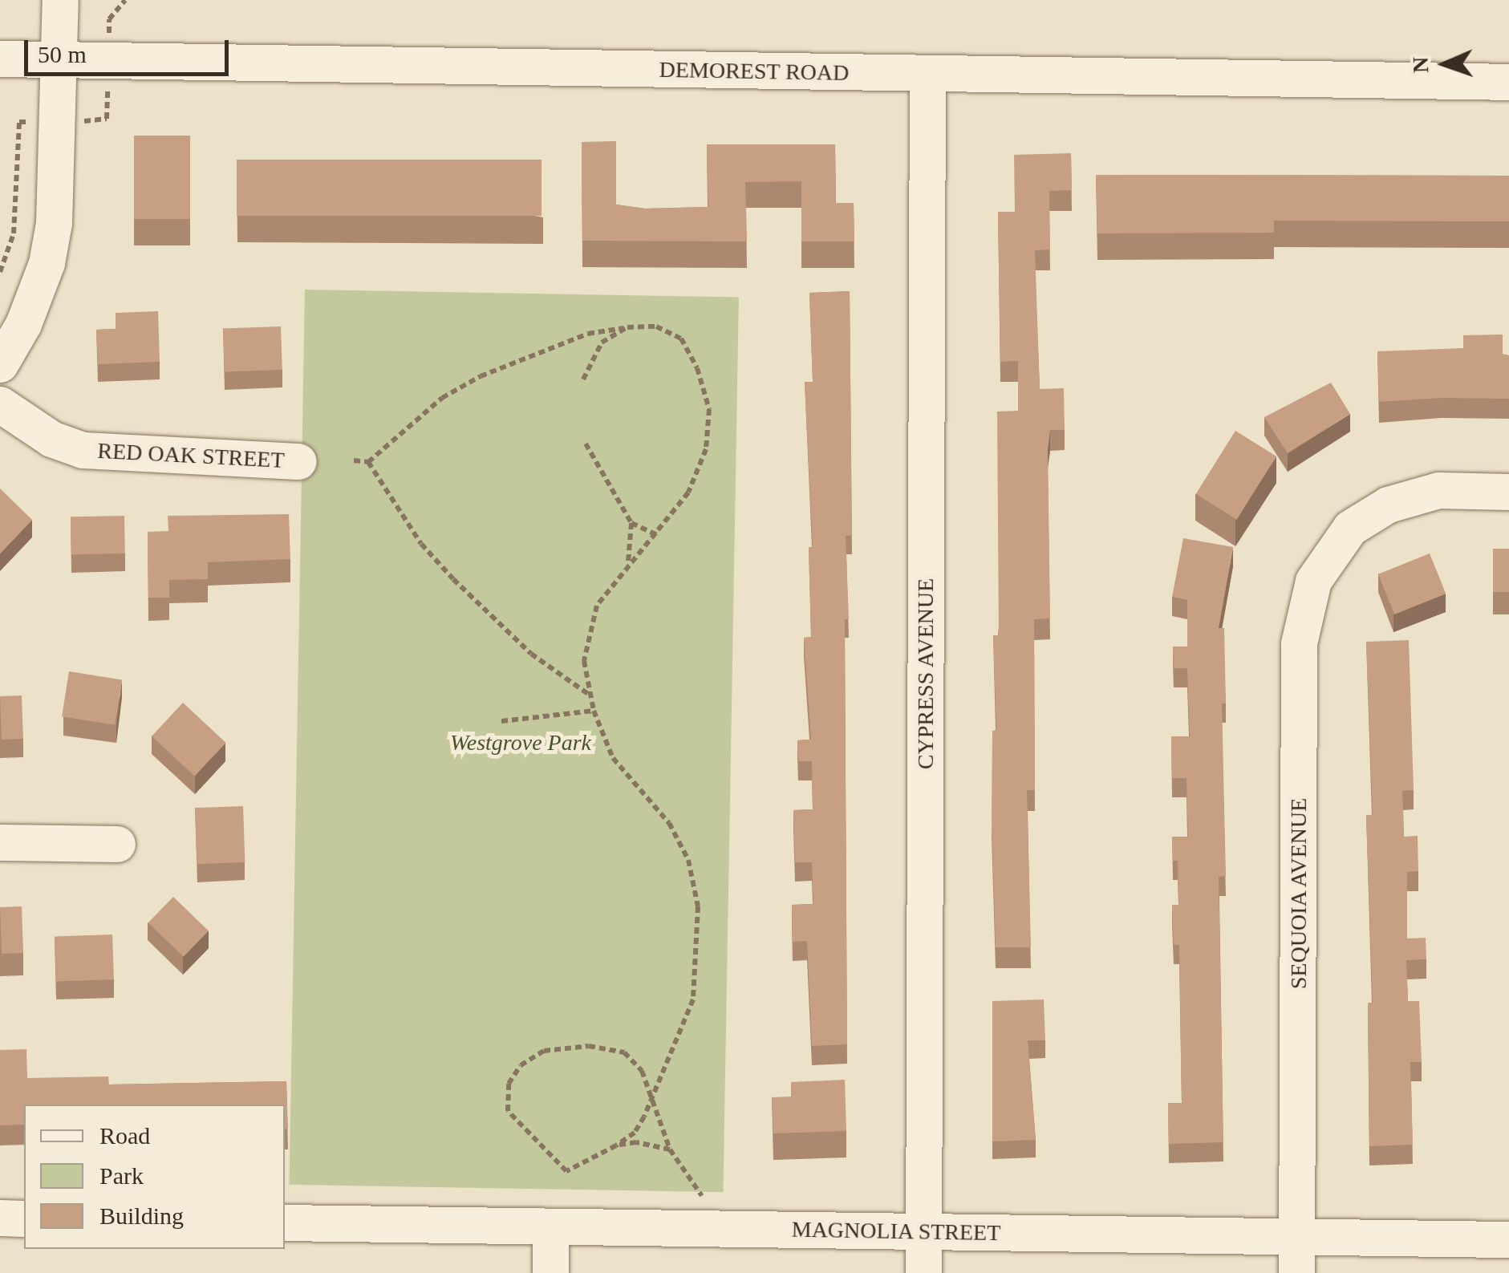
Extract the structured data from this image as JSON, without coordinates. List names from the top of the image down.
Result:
{
  "streets": {
    "street": [
      "DEMOREST ROAD",
      "RED OAK STREET",
      "CYPRESS AVENUE",
      "SEQUOIA AVENUE",
      "MAGNOLIA STREET"
    ]
  },
  "crossings": [
    ["DEMOREST ROAD", "CYPRESS AVENUE"],
    ["CYPRESS AVENUE", "MAGNOLIA STREET"],
    ["SEQUOIA AVENUE", "MAGNOLIA STREET"]
  ],
  "parks": ["Westgrove Park"],
  "legend": ["Road", "Park", "Building"],
  "scale_bar": "50 m",
  "north": "left"
}
